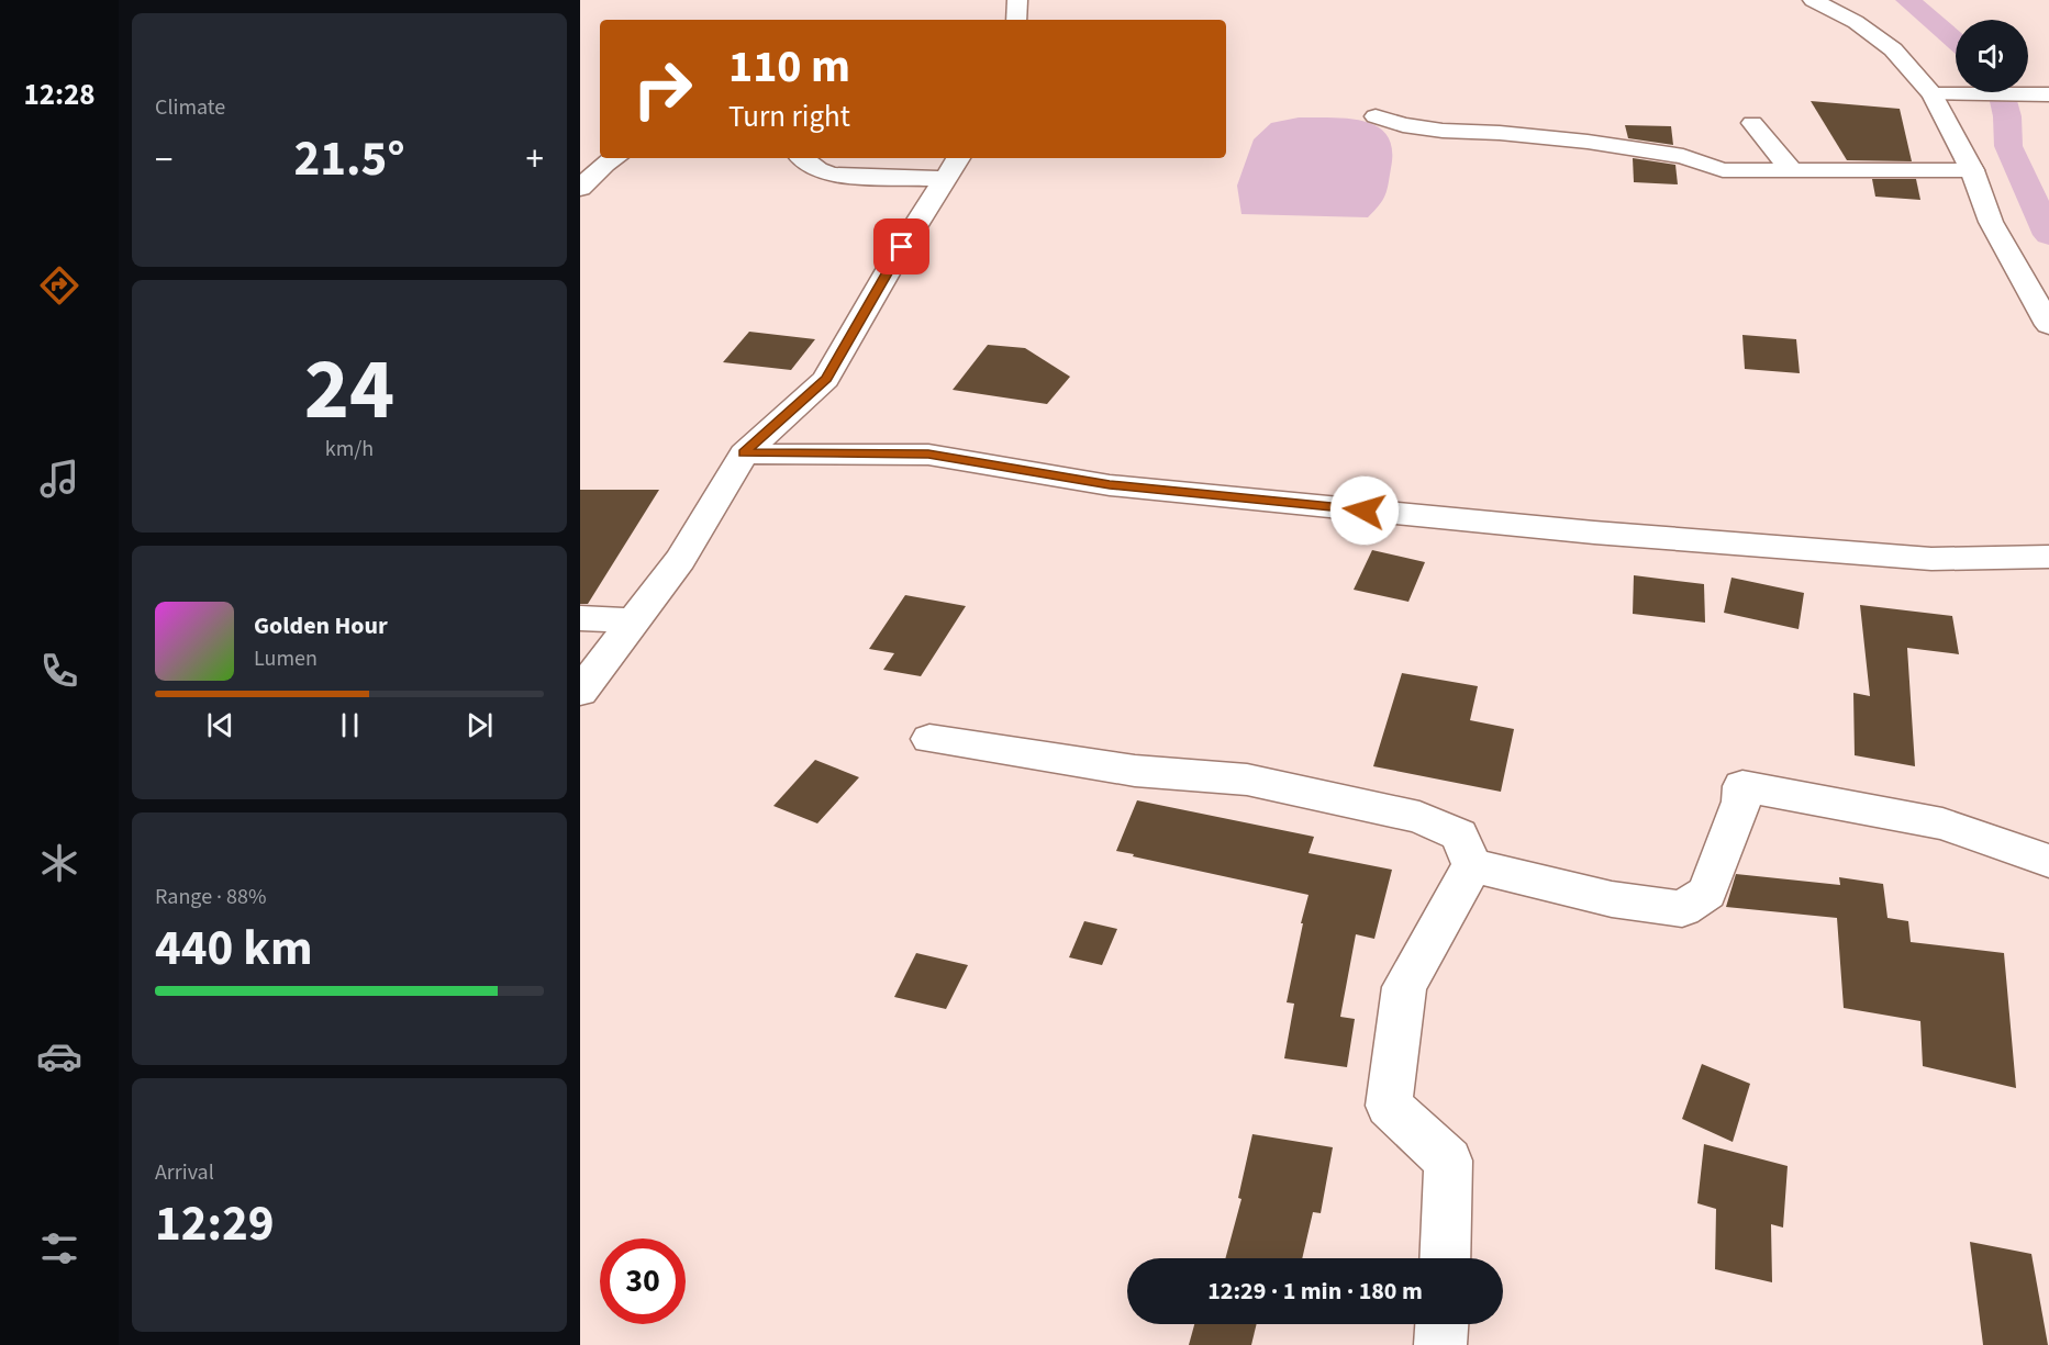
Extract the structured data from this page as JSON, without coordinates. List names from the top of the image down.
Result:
{
  "page": {
    "tabs": "12:28",
    "tile": [
      "Climate",
      ["24", "km/h"],
      ["Range · 88%", "440 km"],
      ["Arrival", "12:29"]
    ],
    "turn": ["110 m", "Turn right"],
    "heat": ["−", "21.5°", "+"],
    "song": ["Golden Hour", "Lumen"],
    "limit": "30",
    "trip": "12:29 · 1 min · 180 m"
  }
}
